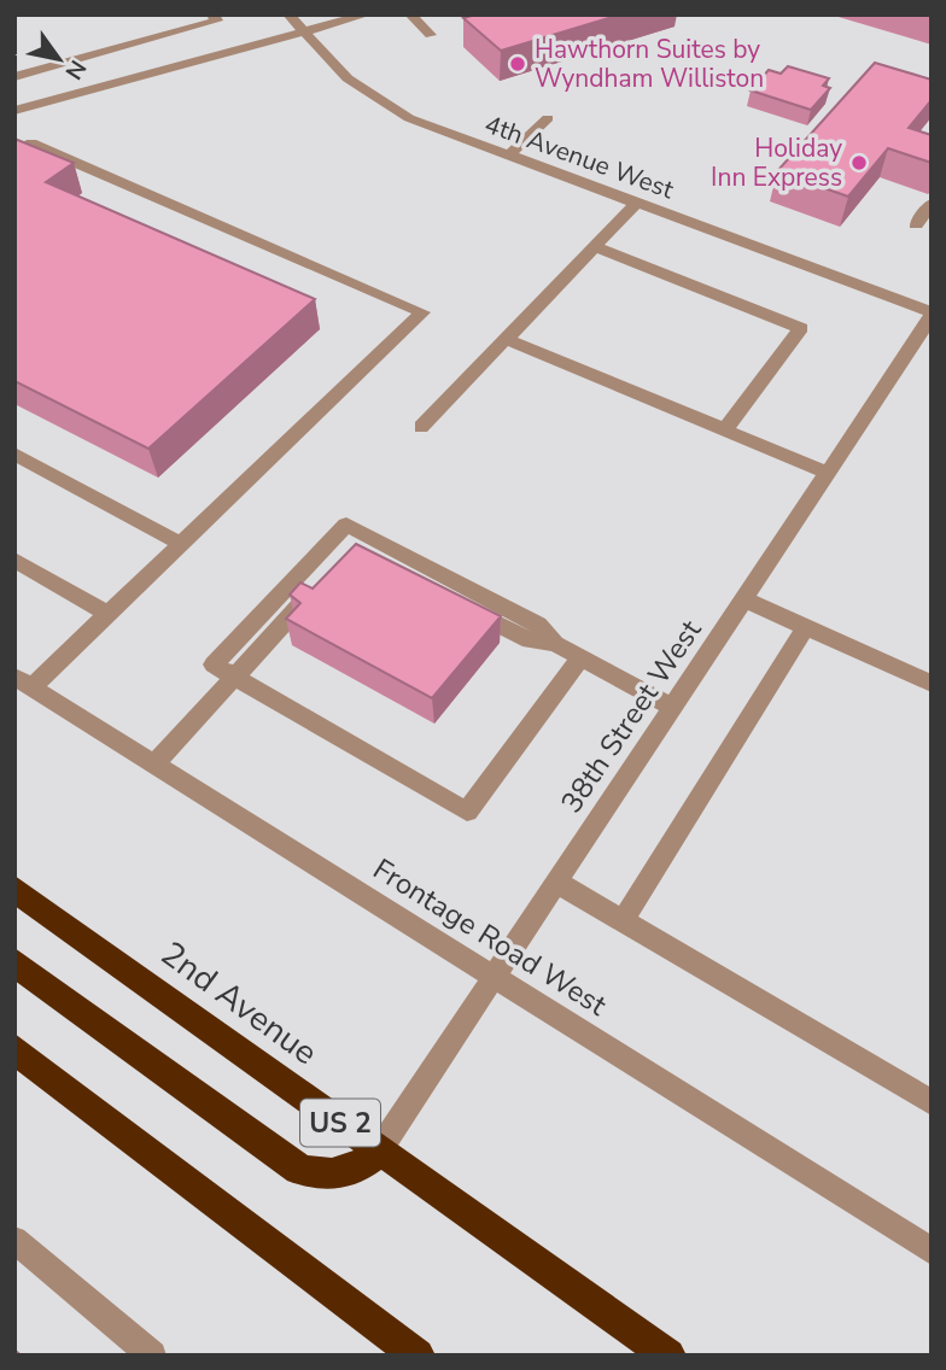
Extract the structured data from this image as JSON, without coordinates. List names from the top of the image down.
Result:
{
  "streets": {
    "highway": ["2nd Avenue", "US 2"],
    "street": ["4th Avenue West", "38th Street West", "Frontage Road West"]
  },
  "crossings": [
    ["4th Avenue West", "38th Street West"],
    ["38th Street West", "Frontage Road West"],
    ["38th Street West", "2nd Avenue"]
  ],
  "places": ["Hawthorn Suites by Wyndham Williston", "Holiday Inn Express"],
  "north": "bottom right"
}
